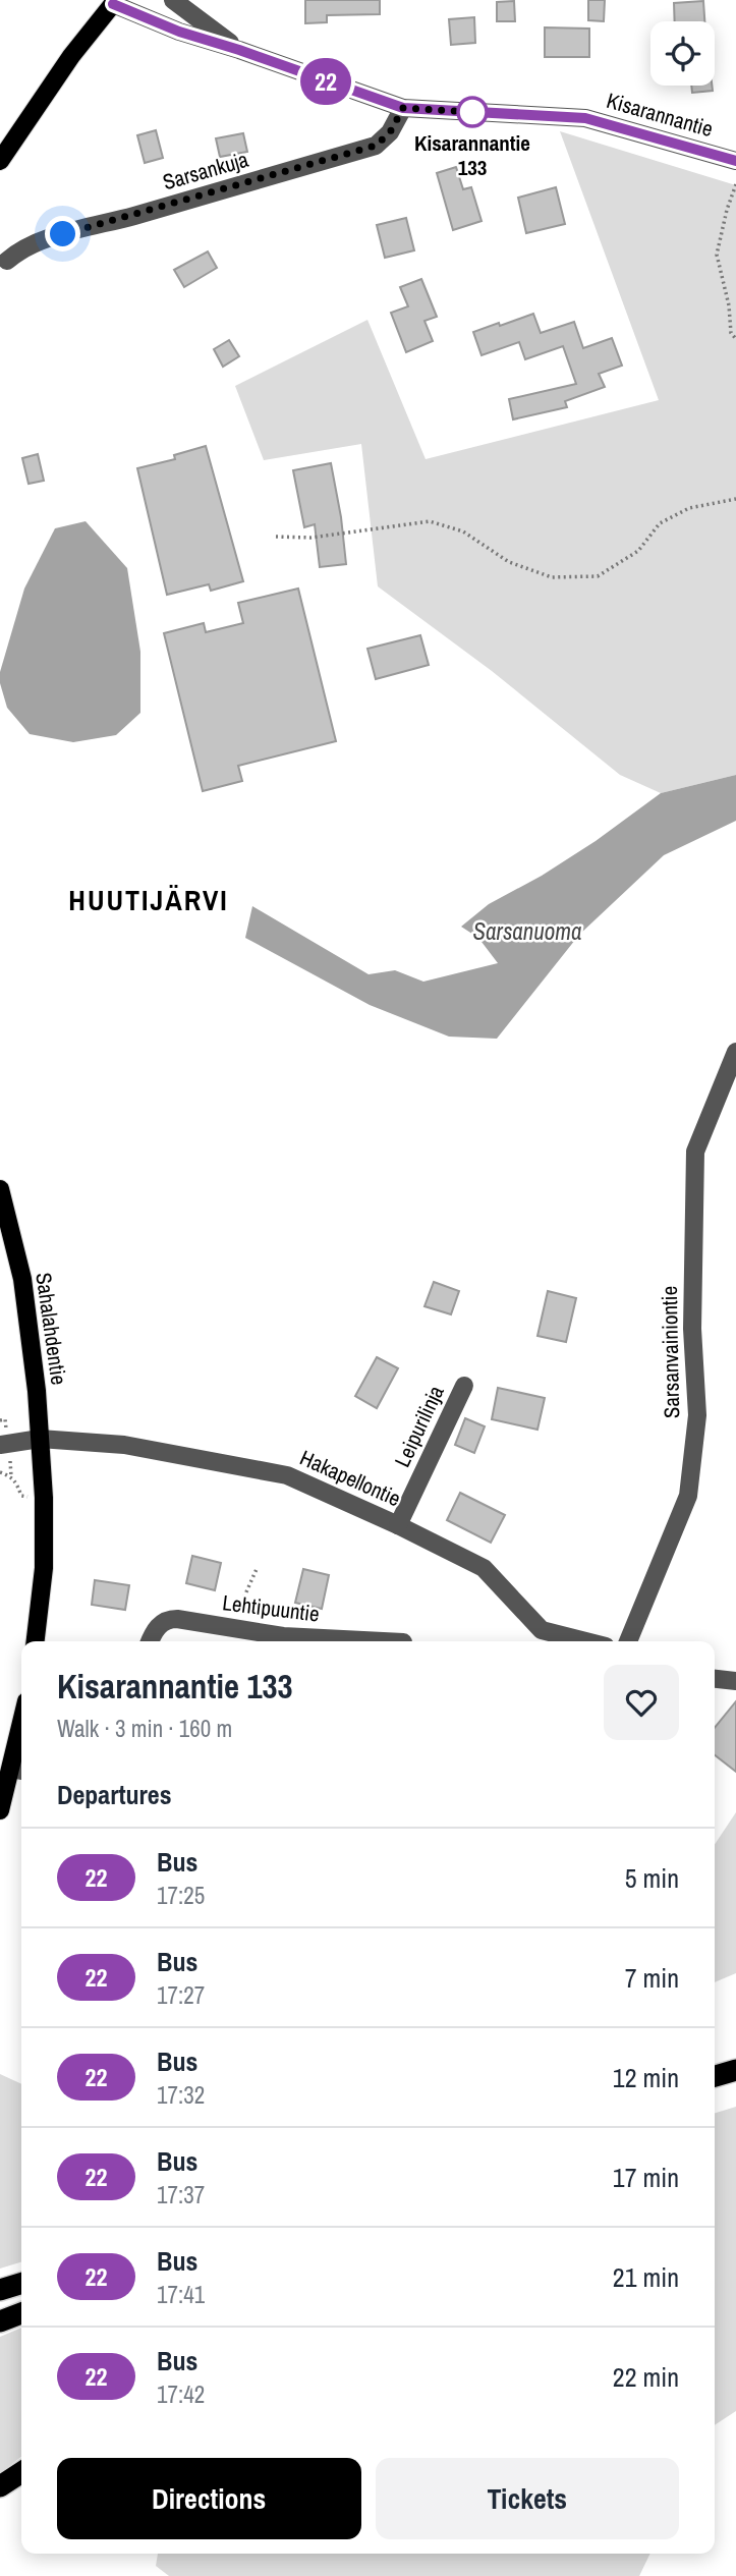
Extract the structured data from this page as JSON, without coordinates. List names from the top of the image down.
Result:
{
  "streets": {
    "main road": ["Sahalahdentie"],
    "street": [
      "Kisarannantie",
      "Sarsankuja",
      "Sarsanvainiontie",
      "Leipurilinja",
      "Hakapellontie",
      "Lehtipuuntie"
    ]
  },
  "crossings": [
    ["Kisarannantie", "Sarsankuja"],
    ["Sahalahdentie", "Hakapellontie"],
    ["Leipurilinja", "Hakapellontie"]
  ],
  "districts": ["HUUTIJÄRVI"],
  "water": ["Sarsanuoma"],
  "places": ["Kisarannantie 133"],
  "lines": ["bus line 22"],
  "page": {
    "on_map": "22",
    "heading": [
      ["Kisarannantie 133", "Walk · 3 min · 160 m"],
      "Departures"
    ],
    "list": [
      {
        "mark": "22",
        "name": "Bus",
        "note": "17:25",
        "value": "5 min"
      },
      {
        "mark": "22",
        "name": "Bus",
        "note": "17:27",
        "value": "7 min"
      },
      {
        "mark": "22",
        "name": "Bus",
        "note": "17:32",
        "value": "12 min"
      },
      {
        "mark": "22",
        "name": "Bus",
        "note": "17:37",
        "value": "17 min"
      },
      {
        "mark": "22",
        "name": "Bus",
        "note": "17:41",
        "value": "21 min"
      },
      {
        "mark": "22",
        "name": "Bus",
        "note": "17:42",
        "value": "22 min"
      }
    ],
    "buttons": ["Directions", "Tickets"]
  }
}
